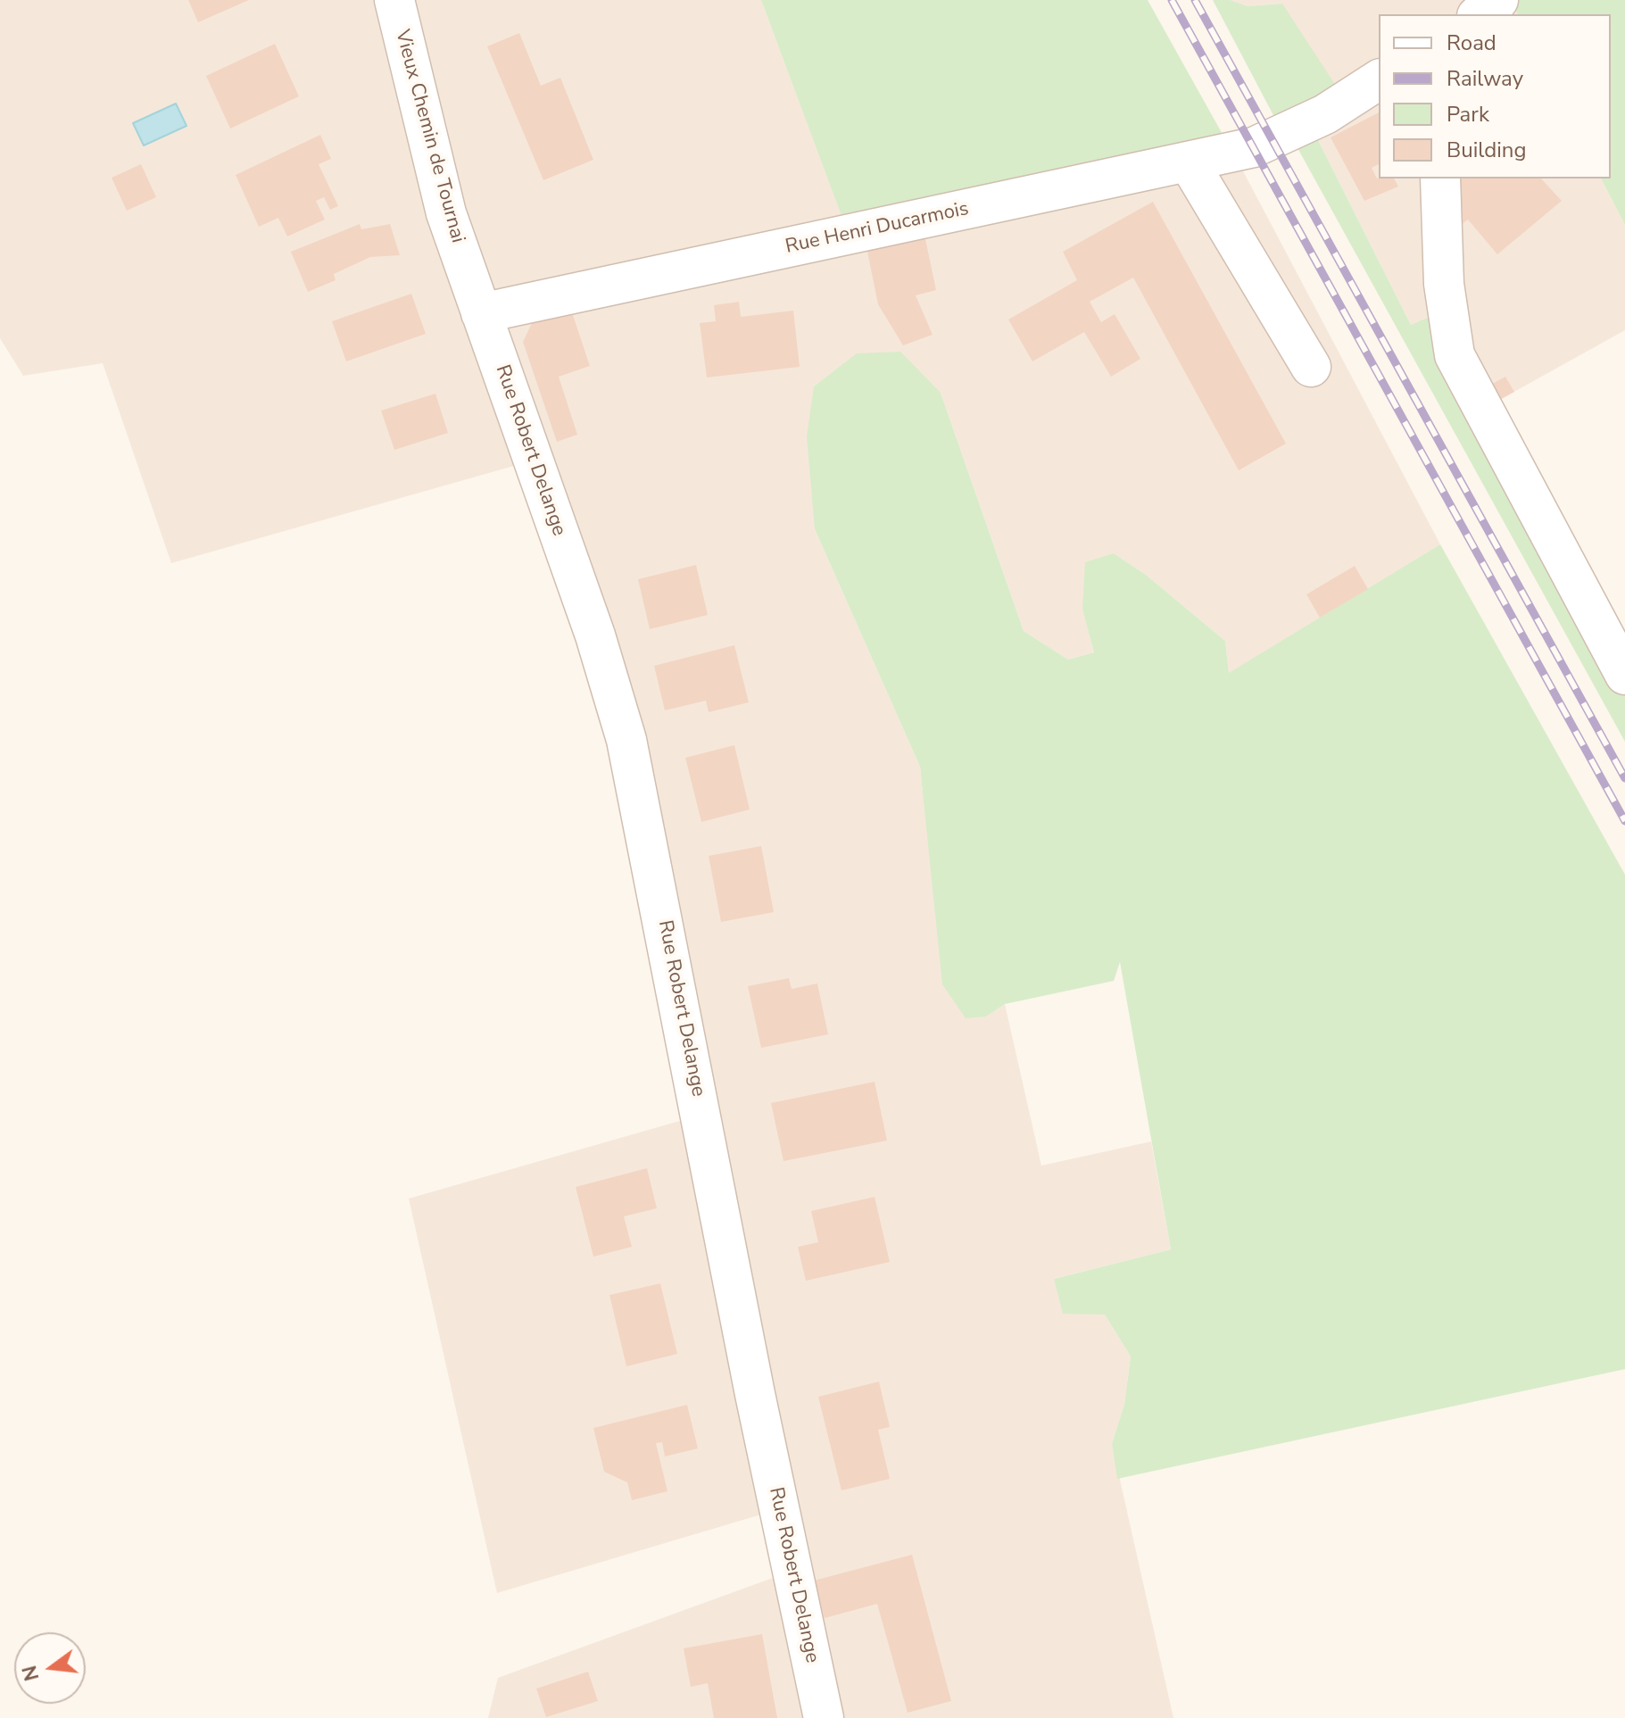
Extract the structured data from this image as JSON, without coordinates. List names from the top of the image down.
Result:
{
  "streets": {
    "street": ["Vieux Chemin de Tournai", "Rue Henri Ducarmois", "Rue Robert Delange"]
  },
  "crossings": [
    ["Vieux Chemin de Tournai", "Rue Henri Ducarmois"],
    ["Vieux Chemin de Tournai", "Rue Robert Delange"],
    ["Rue Henri Ducarmois", "Rue Robert Delange"]
  ],
  "legend": [
    "Road",
    "Railway",
    "Park",
    "Building"
  ],
  "north": "left"
}
